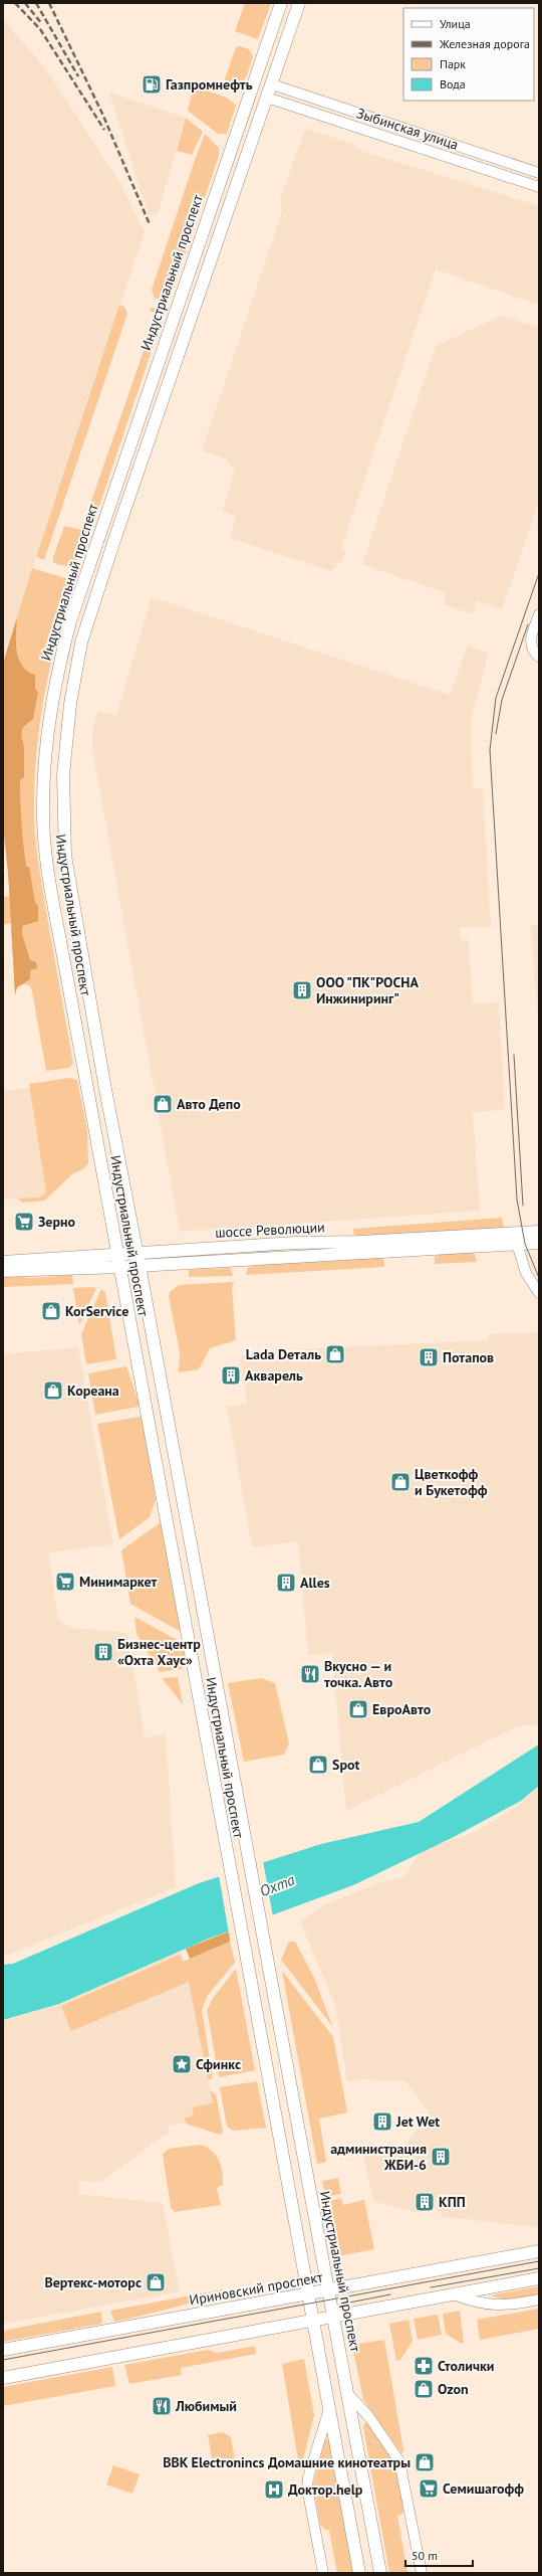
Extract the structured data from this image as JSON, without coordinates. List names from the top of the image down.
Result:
{
  "streets": {
    "main road": ["Индустриальный проспект", "шоссе Революции", "Ириновский проспект"],
    "street": ["Зыбинская улица"]
  },
  "crossings": [
    ["Зыбинская улица", "Индустриальный проспект"],
    ["Индустриальный проспект", "шоссе Революции"],
    ["Индустриальный проспект", "Ириновский проспект"]
  ],
  "water": ["Охта"],
  "places": {
    "fuel station": ["Газпромнефть"],
    "building": [
      "ООО \"ПК\"РОСНА Инжиниринг\"",
      "Потапов",
      "Акварель",
      "Alles",
      "Бизнес-центр «Охта Хаус»",
      "Jet Wet",
      "администрация ЖБИ-6",
      "КПП"
    ],
    "shop": [
      "Авто Депо",
      "KorService",
      "Lada Dеталь",
      "Кореана",
      "Цветкофф и Букетофф",
      "ЕвроАвто",
      "Spot",
      "Вертекс-моторс",
      "Ozon",
      "BBK Electronincs Домашние кинотеатры"
    ],
    "supermarket": ["Зерно", "Минимаркет", "Семишагофф"],
    "restaurant": ["Вкусно — и точка. Авто", "Любимый"],
    "place": ["Сфинкс"],
    "pharmacy": ["Столички"],
    "hospital": ["Доктор.help"]
  },
  "legend": [
    "Улица",
    "Железная дорога",
    "Парк",
    "Вода"
  ],
  "scale_bar": "50 m"
}
